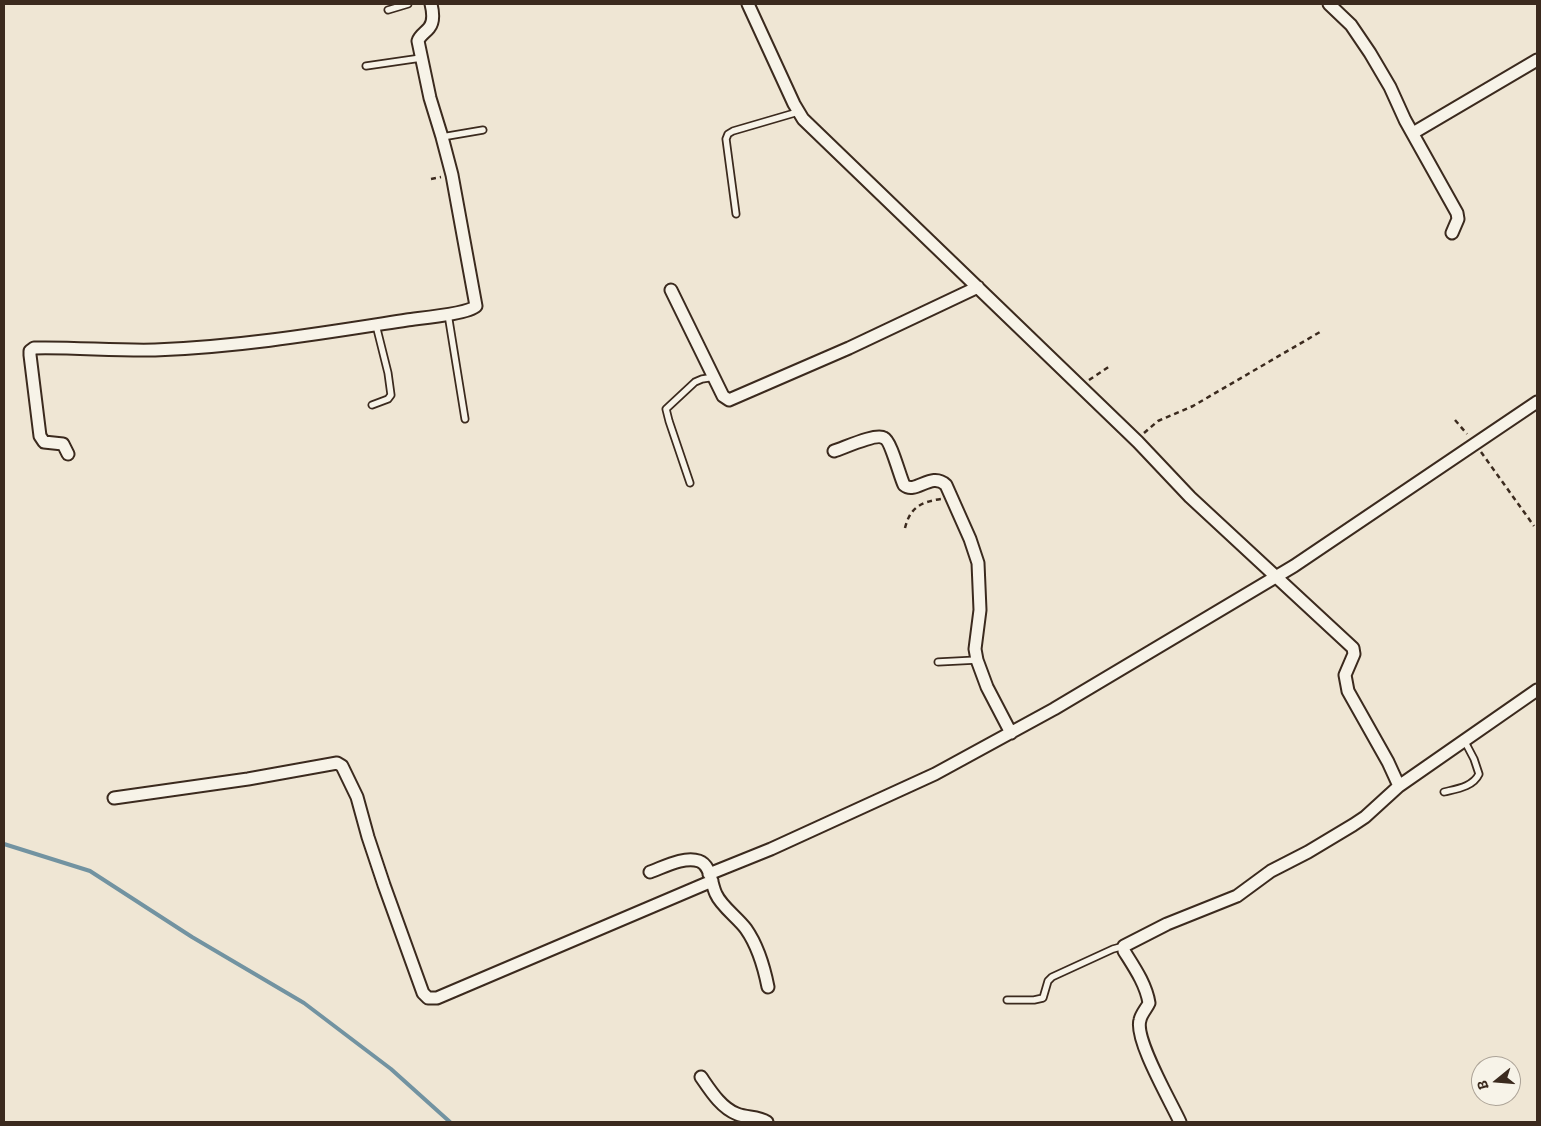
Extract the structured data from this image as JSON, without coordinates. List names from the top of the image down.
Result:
{
  "north": "left"
}
